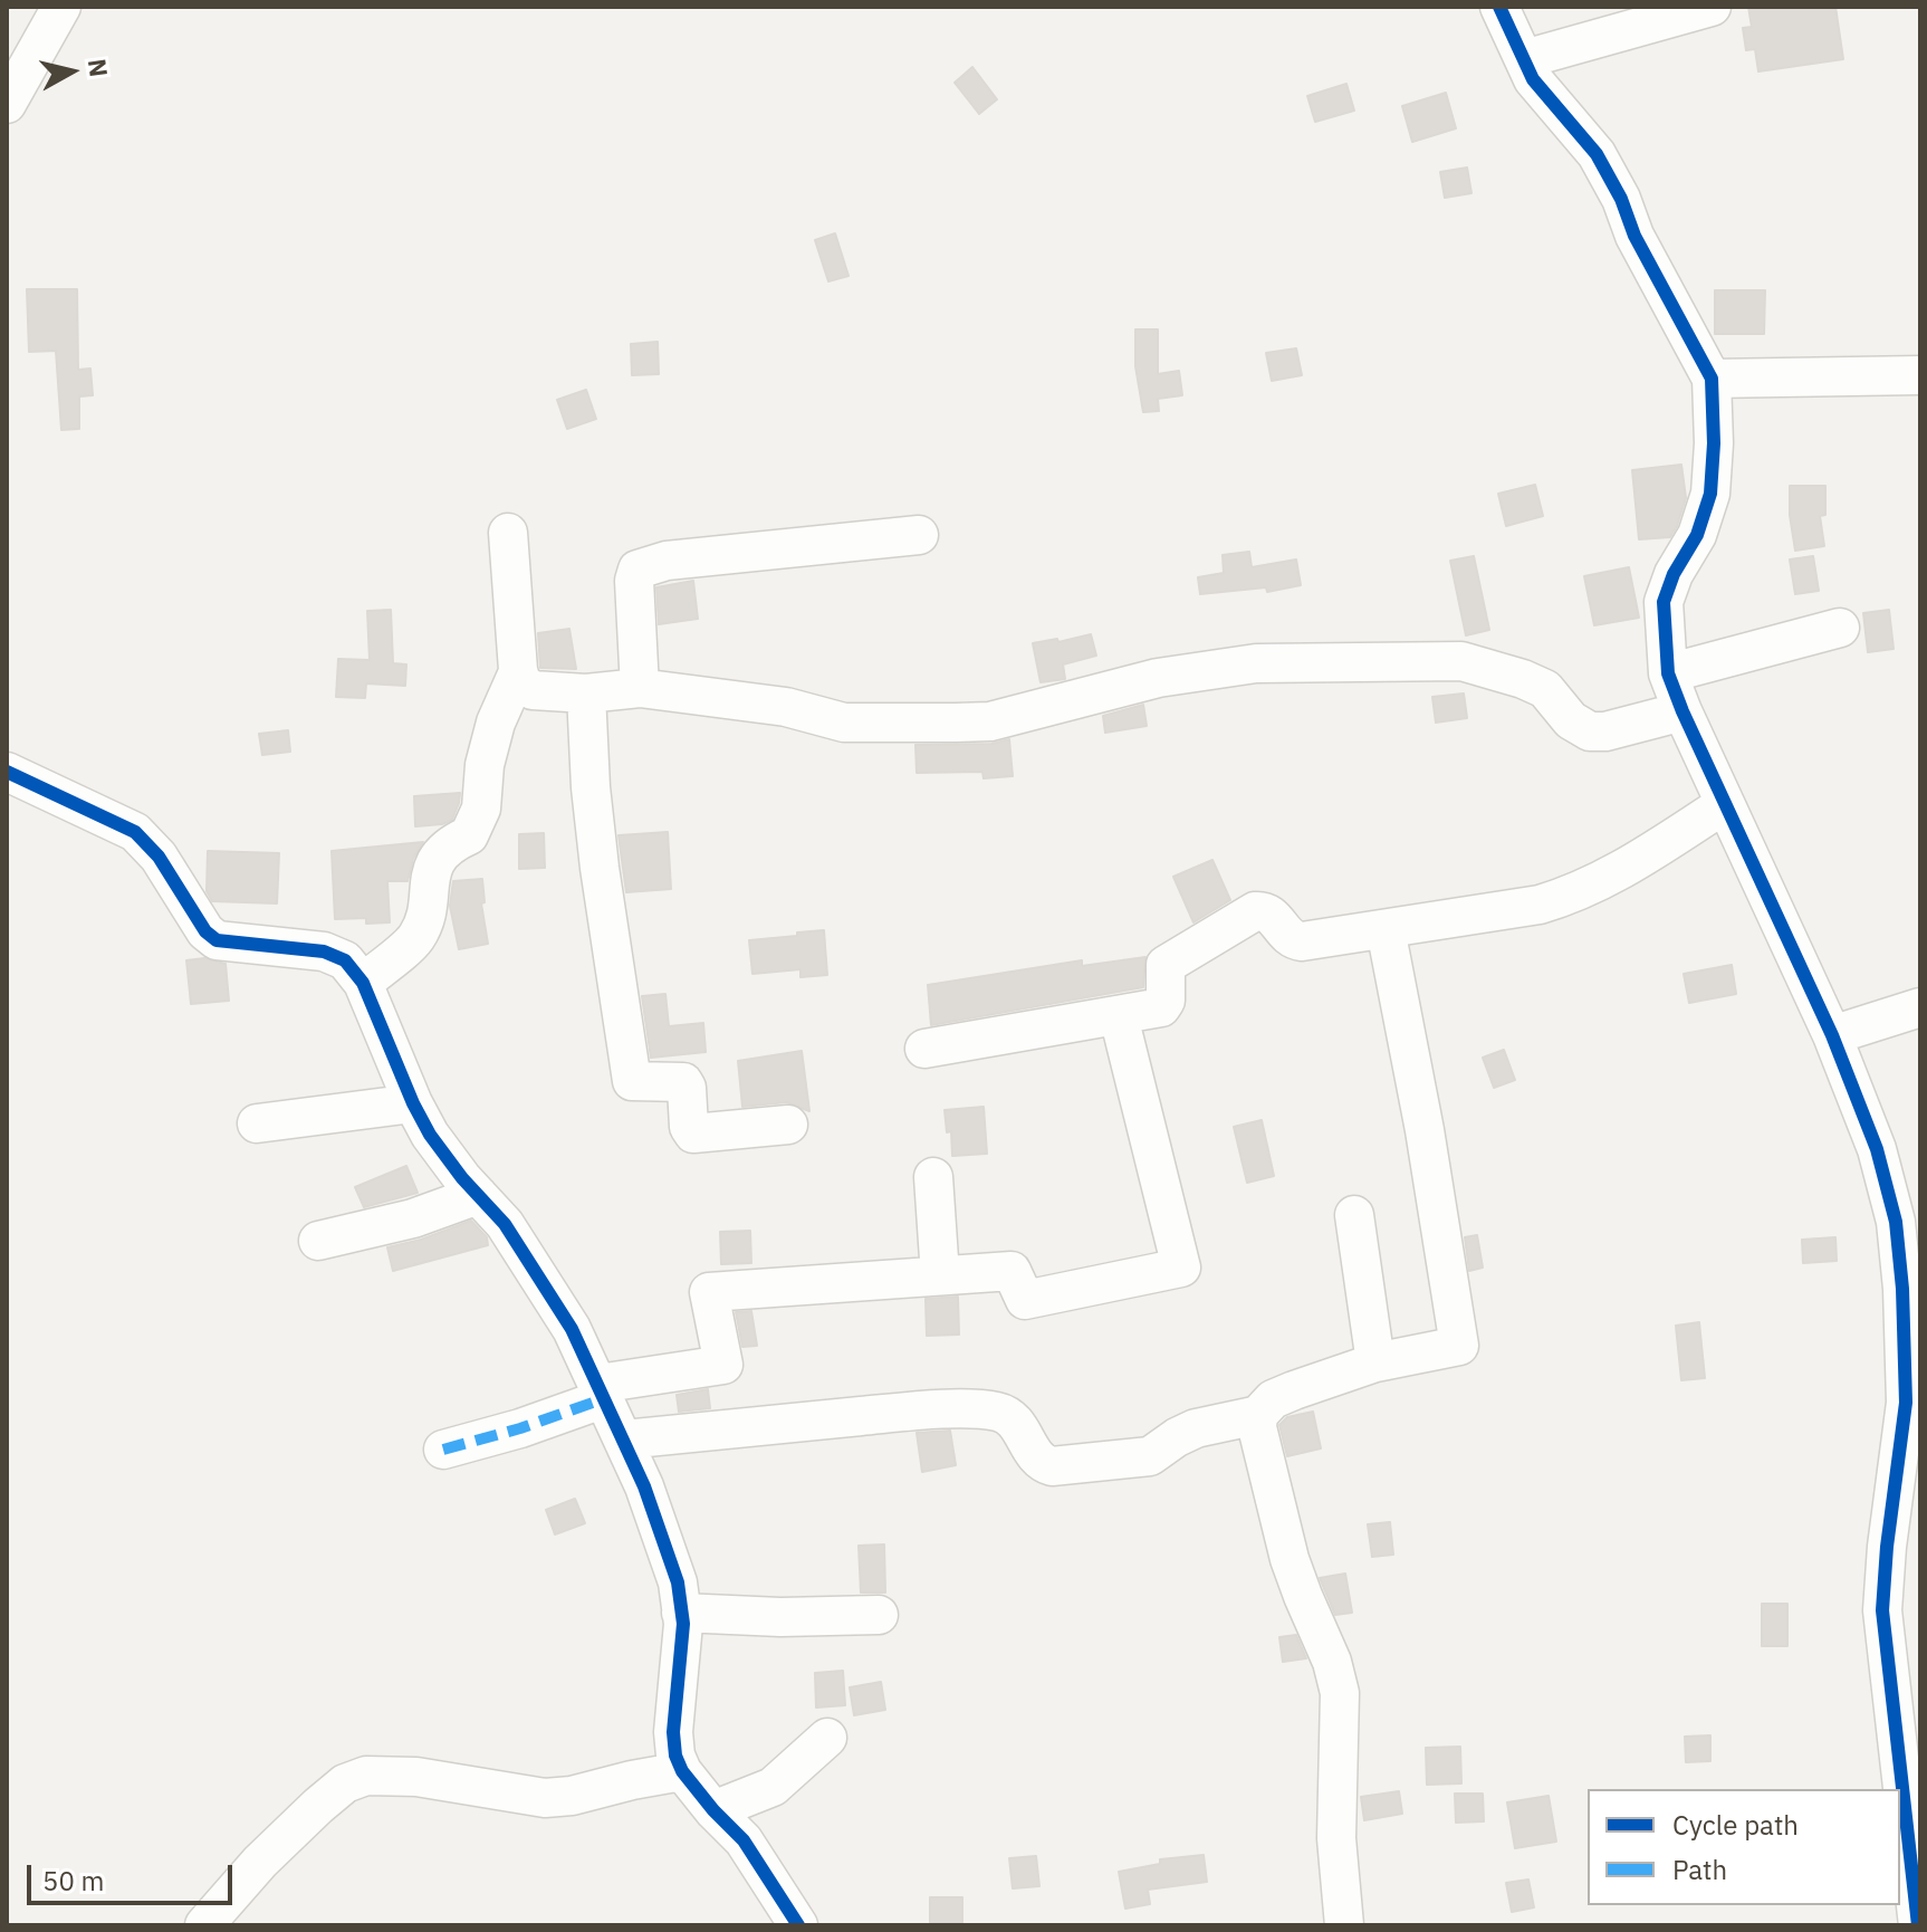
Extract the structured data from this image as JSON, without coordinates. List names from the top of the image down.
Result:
{
  "legend": ["Cycle path", "Path"],
  "scale_bar": "50 m",
  "north": "right"
}
